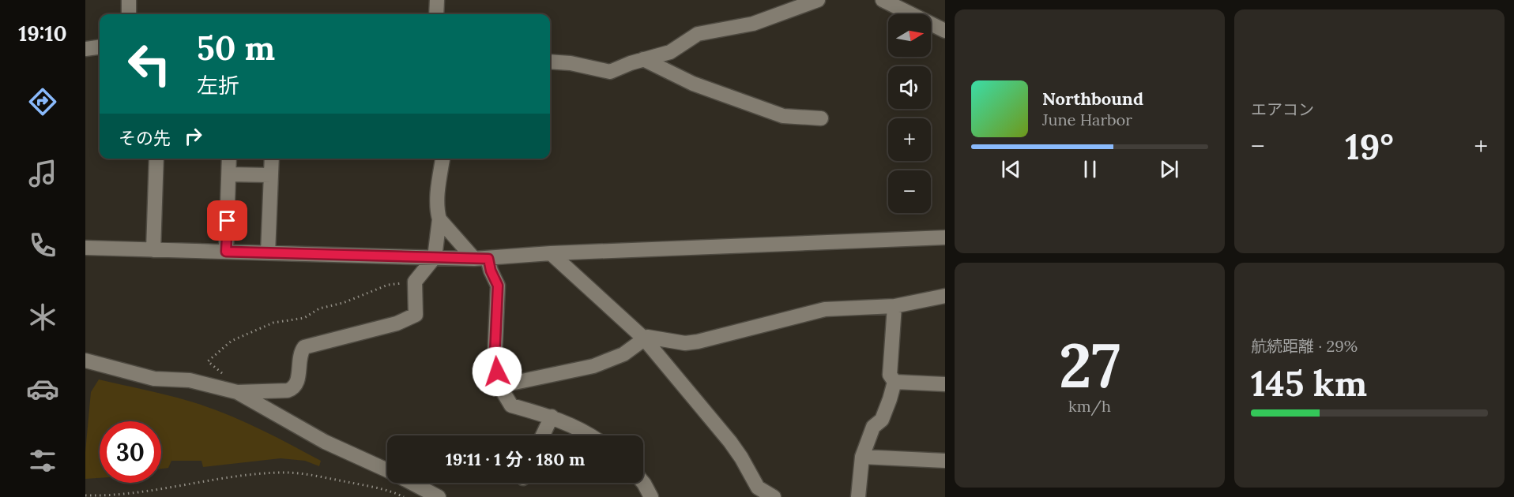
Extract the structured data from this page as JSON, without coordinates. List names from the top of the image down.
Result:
{
  "north": "right",
  "page": {
    "tabs": "19:10",
    "tile": [
      "エアコン",
      ["27", "km/h"],
      ["航続距離 · 29%", "145 km"]
    ],
    "map_buttons": ["+", "−"],
    "turn": ["50 m", "左折"],
    "song": ["Northbound", "June Harbor"],
    "then": "その先",
    "heat": ["−", "19°", "+"],
    "limit": "30",
    "trip": "19:11 · 1 分 · 180 m"
  }
}
